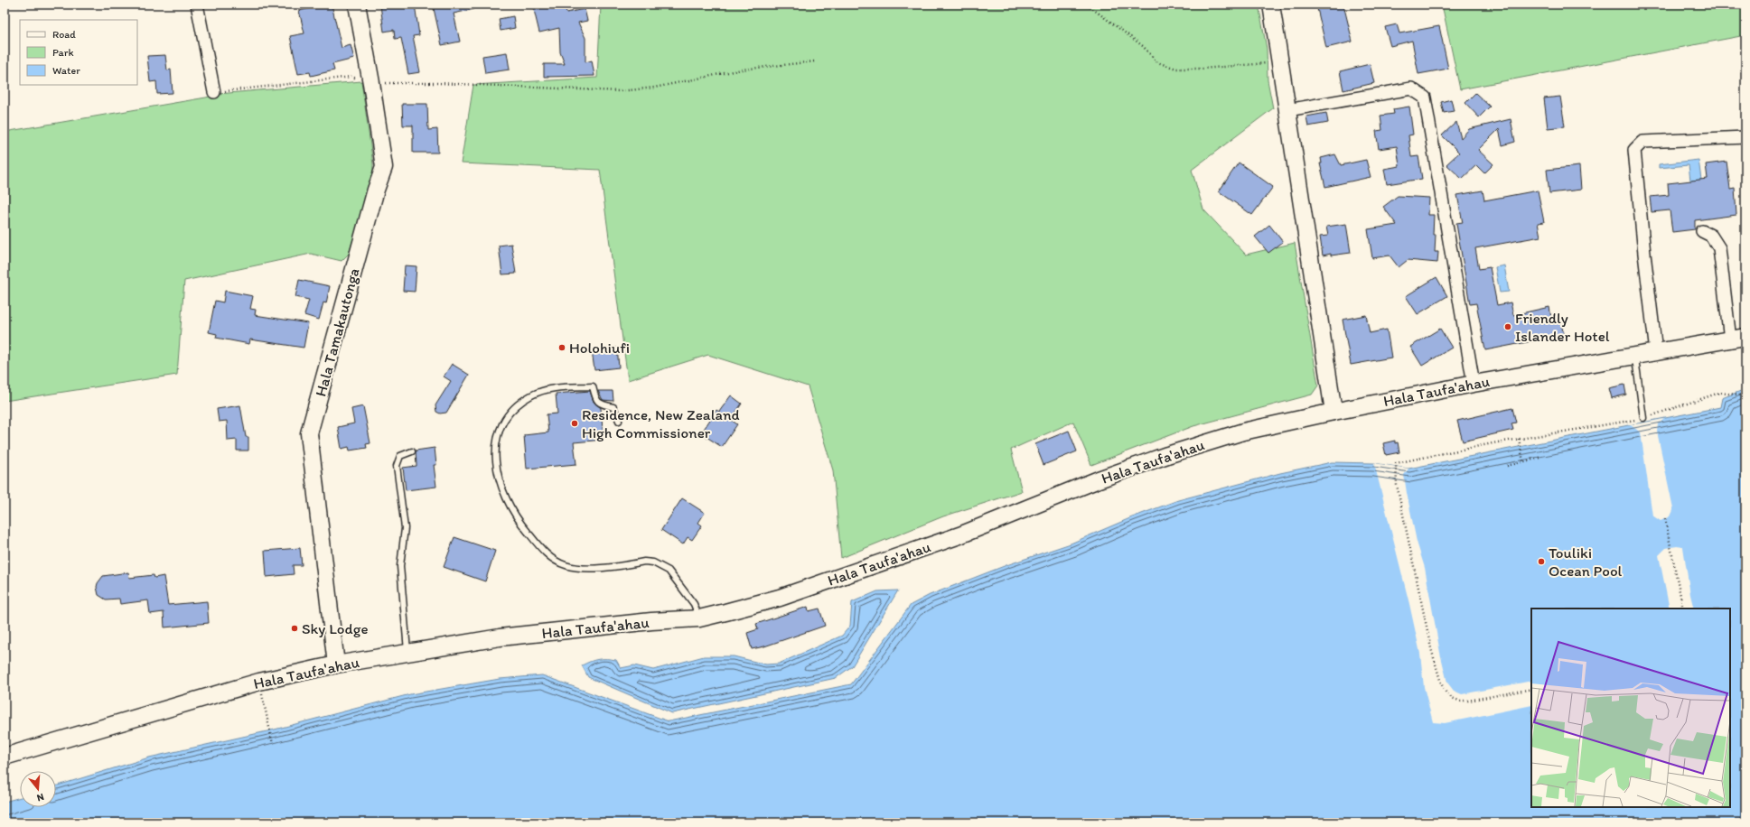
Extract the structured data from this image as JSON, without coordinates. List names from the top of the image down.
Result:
{
  "streets": {
    "street": ["Hala Tamakautonga", "Hala Taufa'ahau"]
  },
  "crossings": [
    ["Hala Tamakautonga", "Hala Taufa'ahau"]
  ],
  "places": [
    "Friendly Islander Hotel",
    "Holohiufi",
    "Residence, New Zealand High Commissioner",
    "Touliki Ocean Pool",
    "Sky Lodge"
  ],
  "legend": ["Road", "Park", "Water"],
  "north": "bottom"
}
